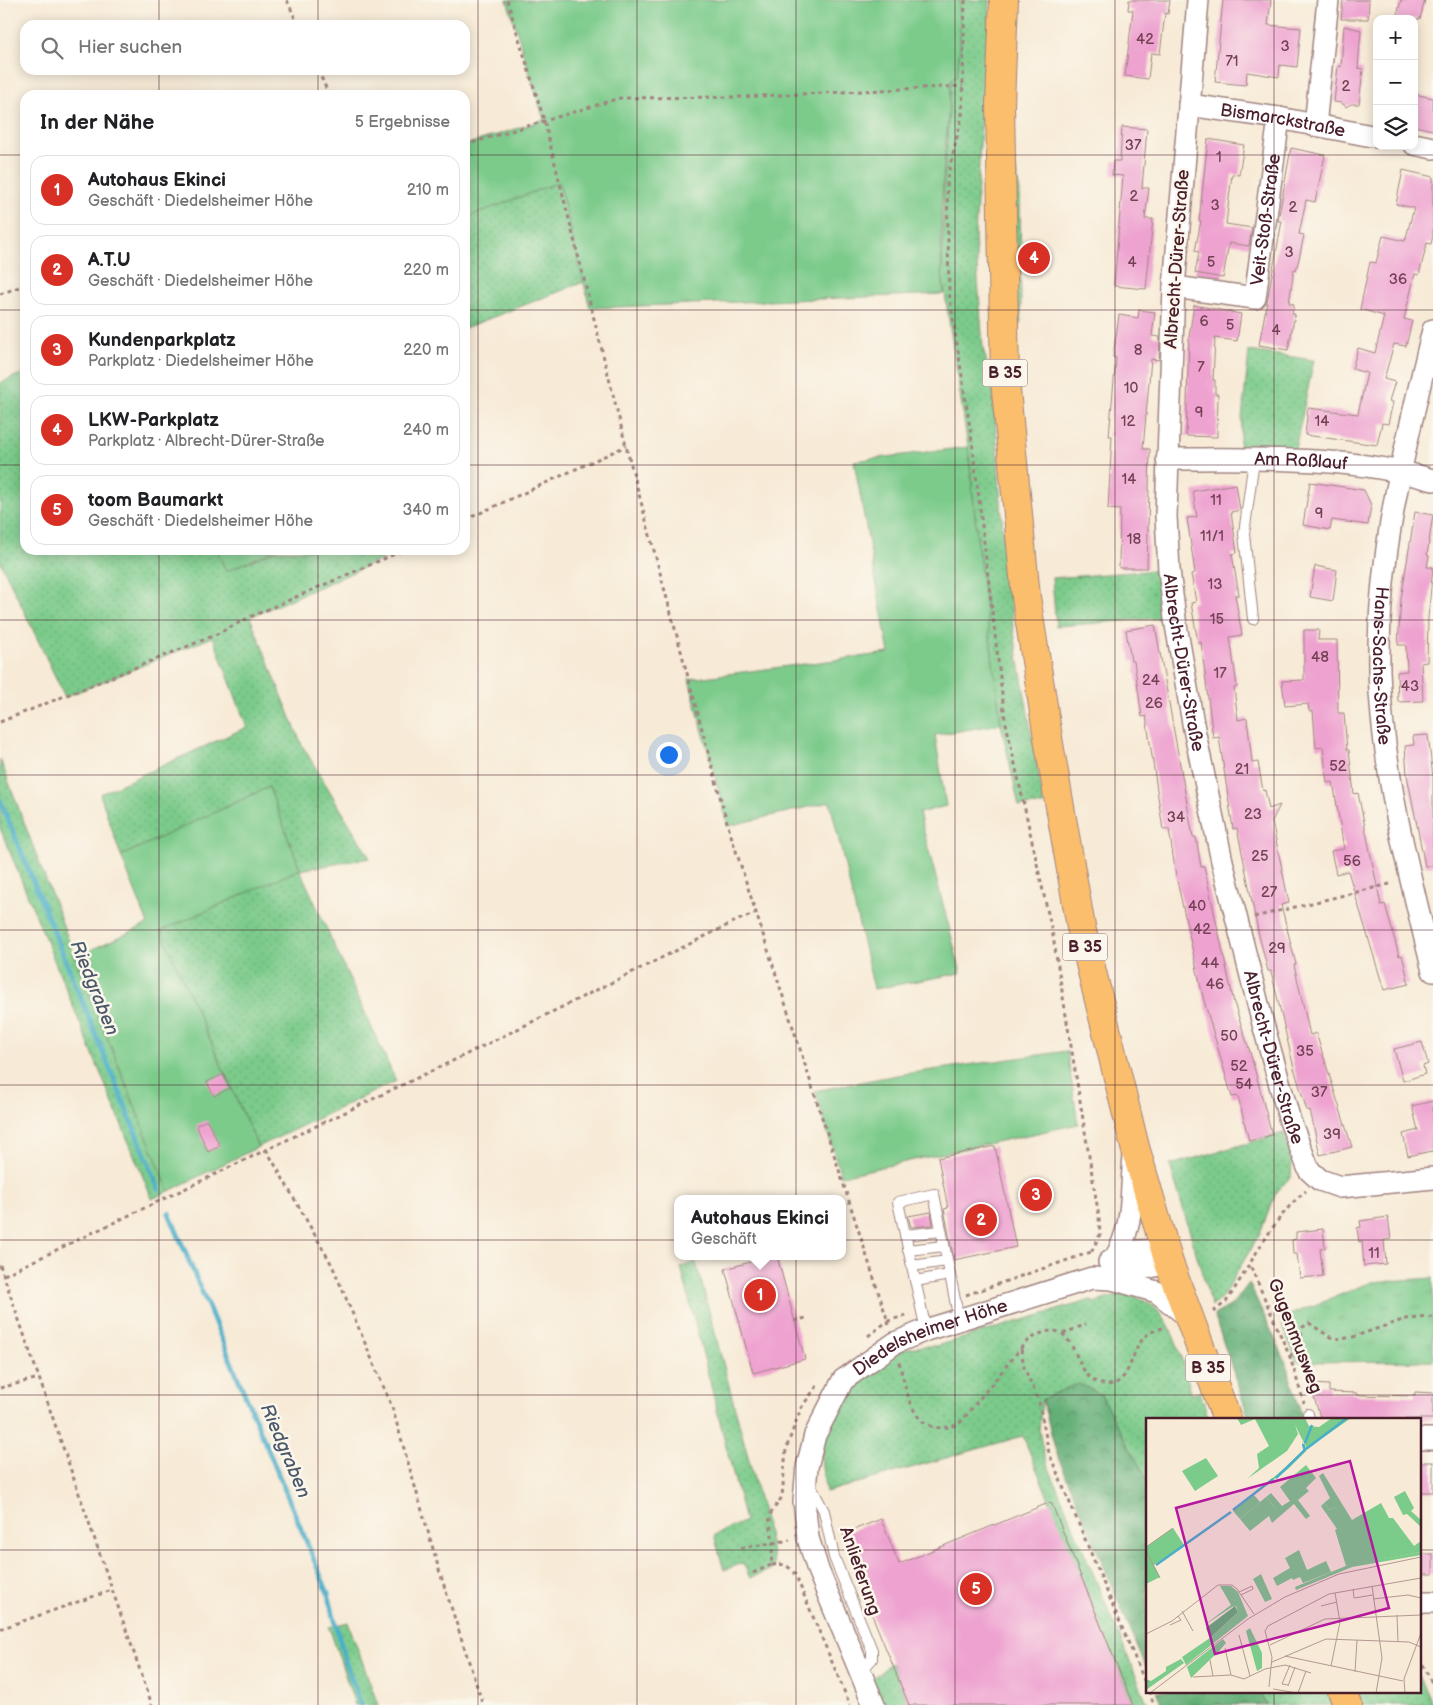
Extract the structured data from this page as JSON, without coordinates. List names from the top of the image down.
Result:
{
  "streets": {
    "main road": ["B 35"],
    "street": [
      "Bismarckstraße",
      "Veit-Stoß-Straße",
      "Albrecht-Dürer-Straße",
      "Am Roßlauf",
      "Hans-Sachs-Straße",
      "Diedelsheimer Höhe"
    ],
    "lane": ["Anlieferung"],
    "path": ["Gugenmusweg"]
  },
  "crossings": [
    ["Bismarckstraße", "Veit-Stoß-Straße"],
    ["Bismarckstraße", "Albrecht-Dürer-Straße"],
    ["Veit-Stoß-Straße", "Albrecht-Dürer-Straße"],
    ["Albrecht-Dürer-Straße", "Am Roßlauf"],
    ["B 35", "Diedelsheimer Höhe"],
    ["Am Roßlauf", "Hans-Sachs-Straße"],
    ["Diedelsheimer Höhe", "Anlieferung"]
  ],
  "water": ["Riedgraben"],
  "house_numbers": [
    "42",
    "3",
    "71",
    "2",
    "37",
    "1",
    "2",
    "3",
    "2",
    "3",
    "4",
    "5",
    "36",
    "6",
    "5",
    "4",
    "8",
    "7",
    "10",
    "9",
    "12",
    "14",
    "14",
    "11",
    "9",
    "11/1",
    "18",
    "13",
    "15",
    "48",
    "17",
    "24",
    "43",
    "26",
    "52",
    "21",
    "23",
    "34",
    "25",
    "56",
    "27",
    "40",
    "42",
    "29",
    "44",
    "46",
    "50",
    "35",
    "52",
    "54",
    "37",
    "39",
    "11"
  ],
  "page": {
    "map_buttons": ["+", "−"],
    "search": "Hier suchen",
    "heading": ["In der Nähe", "5 Ergebnisse"],
    "list": [
      {
        "mark": "1",
        "name": "Autohaus Ekinci",
        "note": "Geschäft · Diedelsheimer Höhe",
        "value": "210 m"
      },
      {
        "mark": "2",
        "name": "A.T.U",
        "note": "Geschäft · Diedelsheimer Höhe",
        "value": "220 m"
      },
      {
        "mark": "3",
        "name": "Kundenparkplatz",
        "note": "Parkplatz · Diedelsheimer Höhe",
        "value": "220 m"
      },
      {
        "mark": "4",
        "name": "LKW-Parkplatz",
        "note": "Parkplatz · Albrecht-Dürer-Straße",
        "value": "240 m"
      },
      {
        "mark": "5",
        "name": "toom Baumarkt",
        "note": "Geschäft · Diedelsheimer Höhe",
        "value": "340 m"
      }
    ],
    "pins": [
      "4",
      "3",
      "2",
      "1",
      "5"
    ],
    "popup": ["Autohaus Ekinci", "Geschäft"]
  }
}
